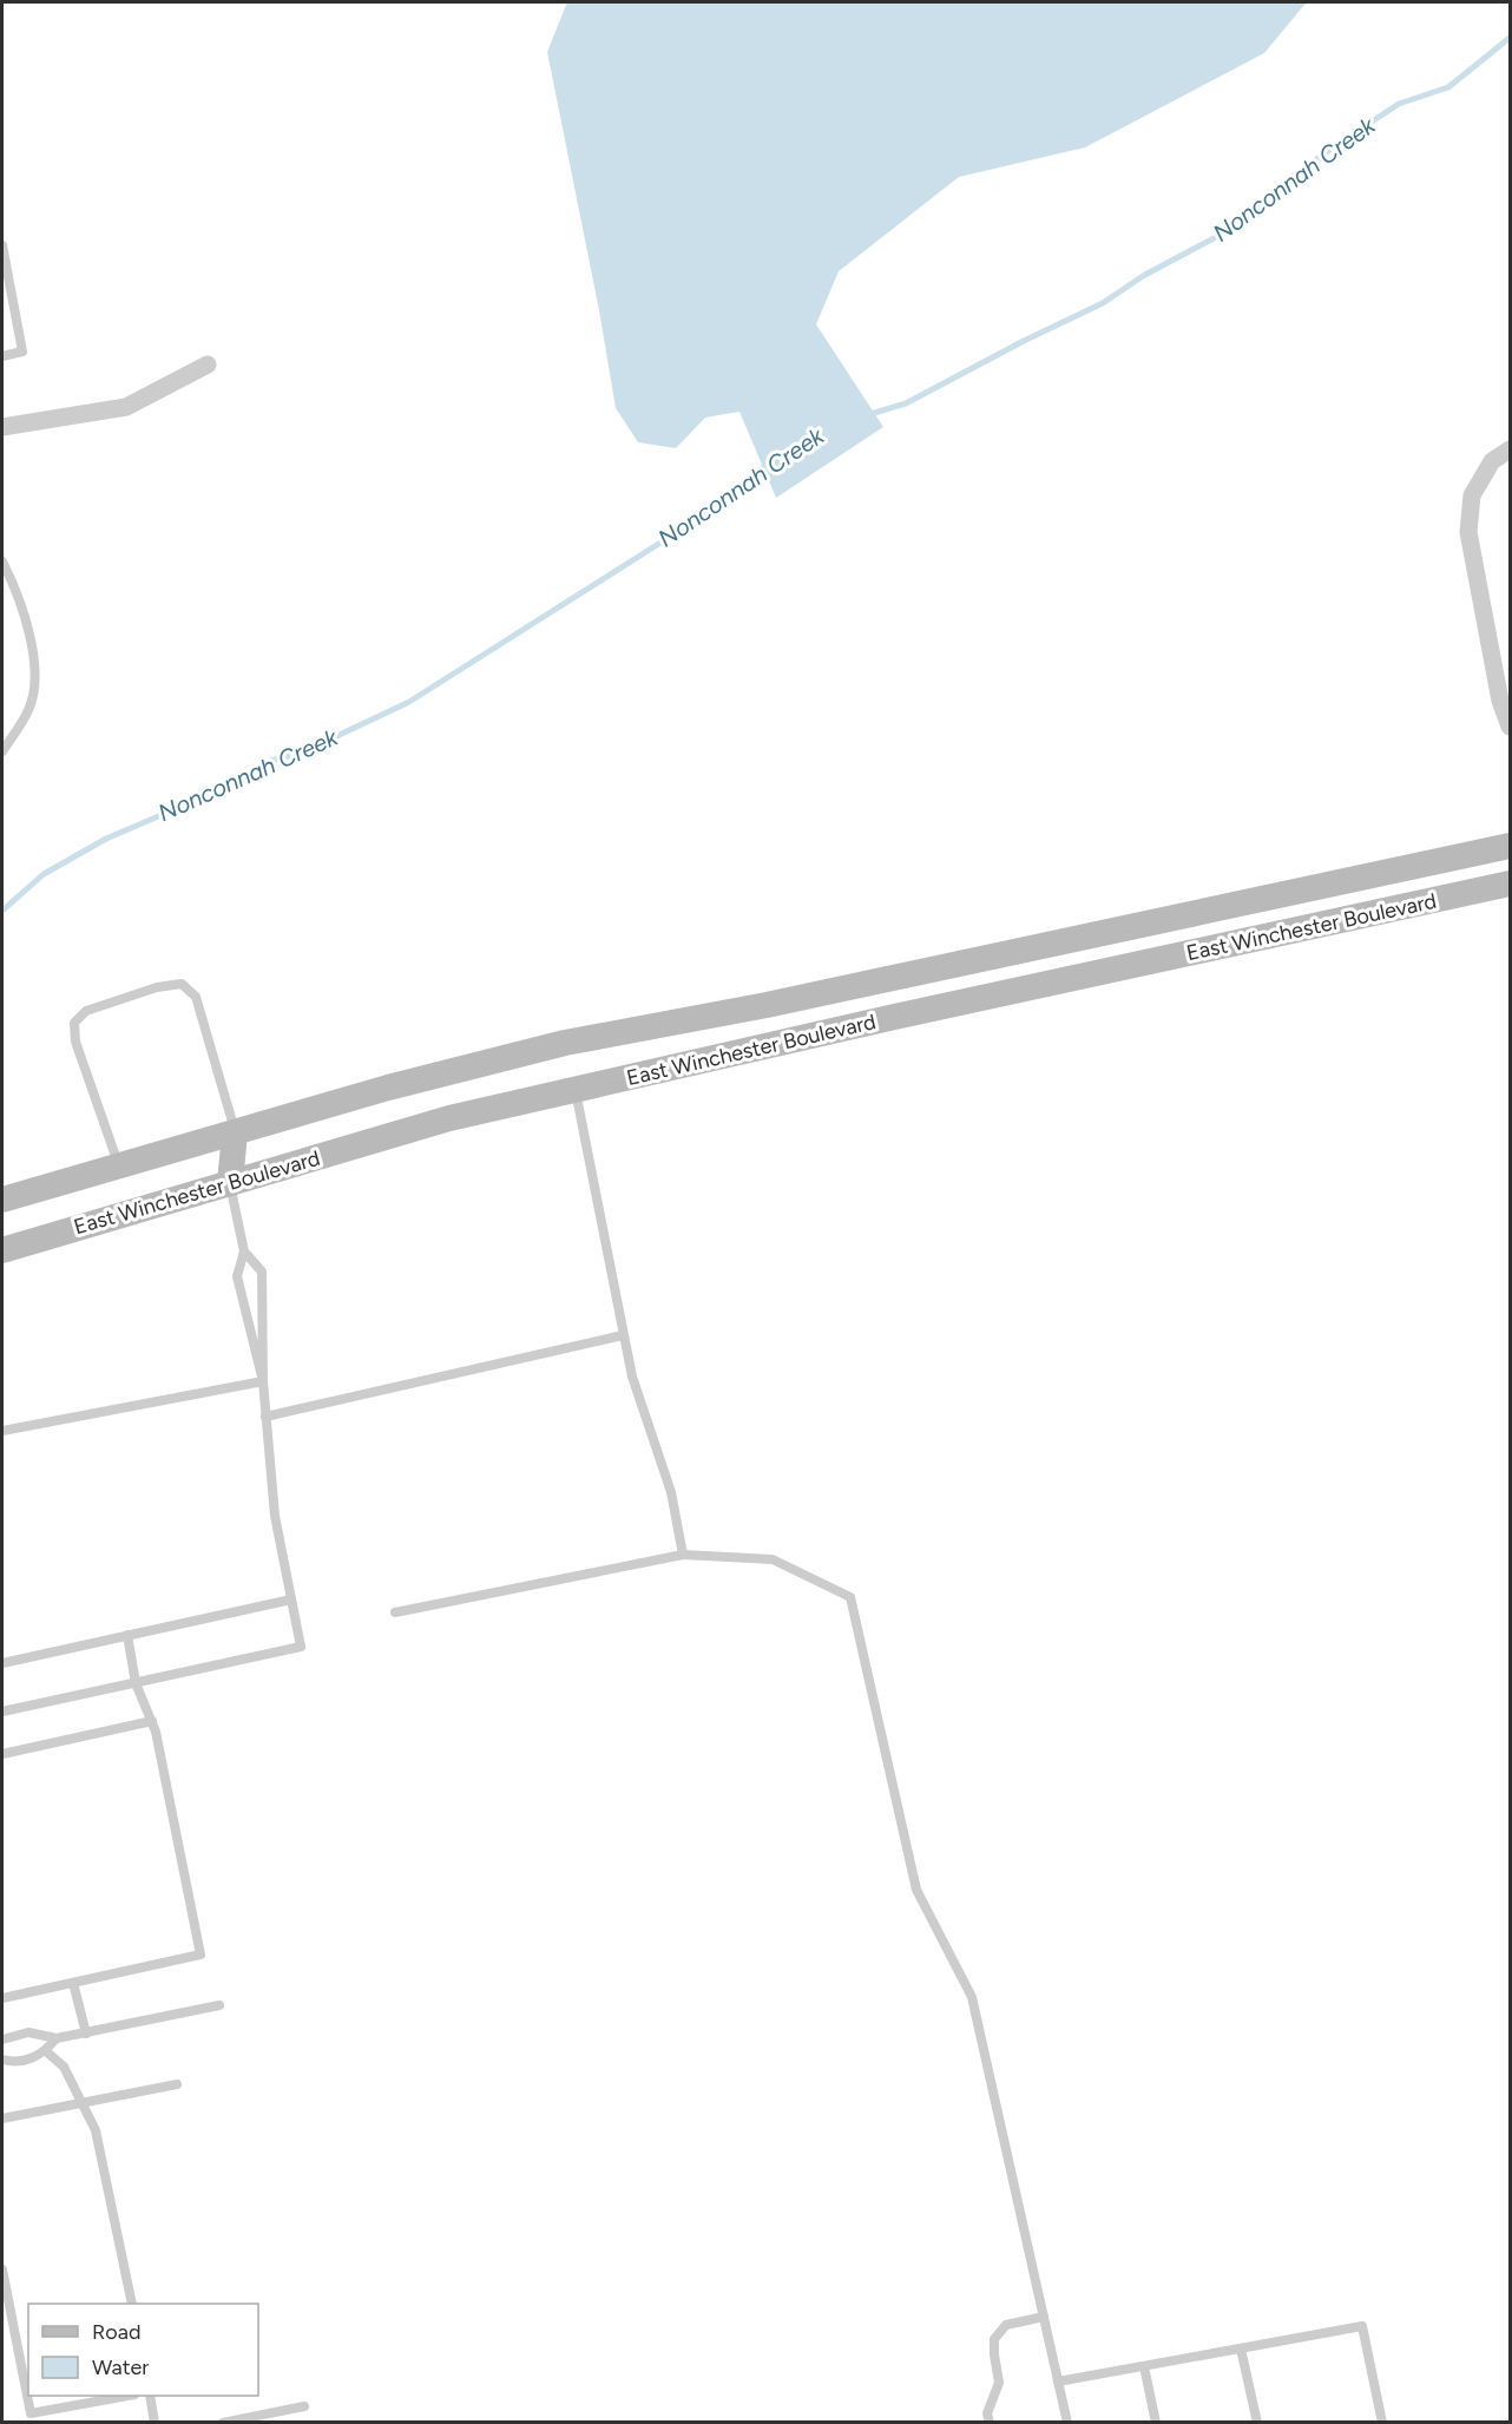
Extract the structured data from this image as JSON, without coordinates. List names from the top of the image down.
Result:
{
  "streets": {
    "main road": ["East Winchester Boulevard"]
  },
  "water": ["Nonconnah Creek"],
  "legend": ["Road", "Water"]
}
